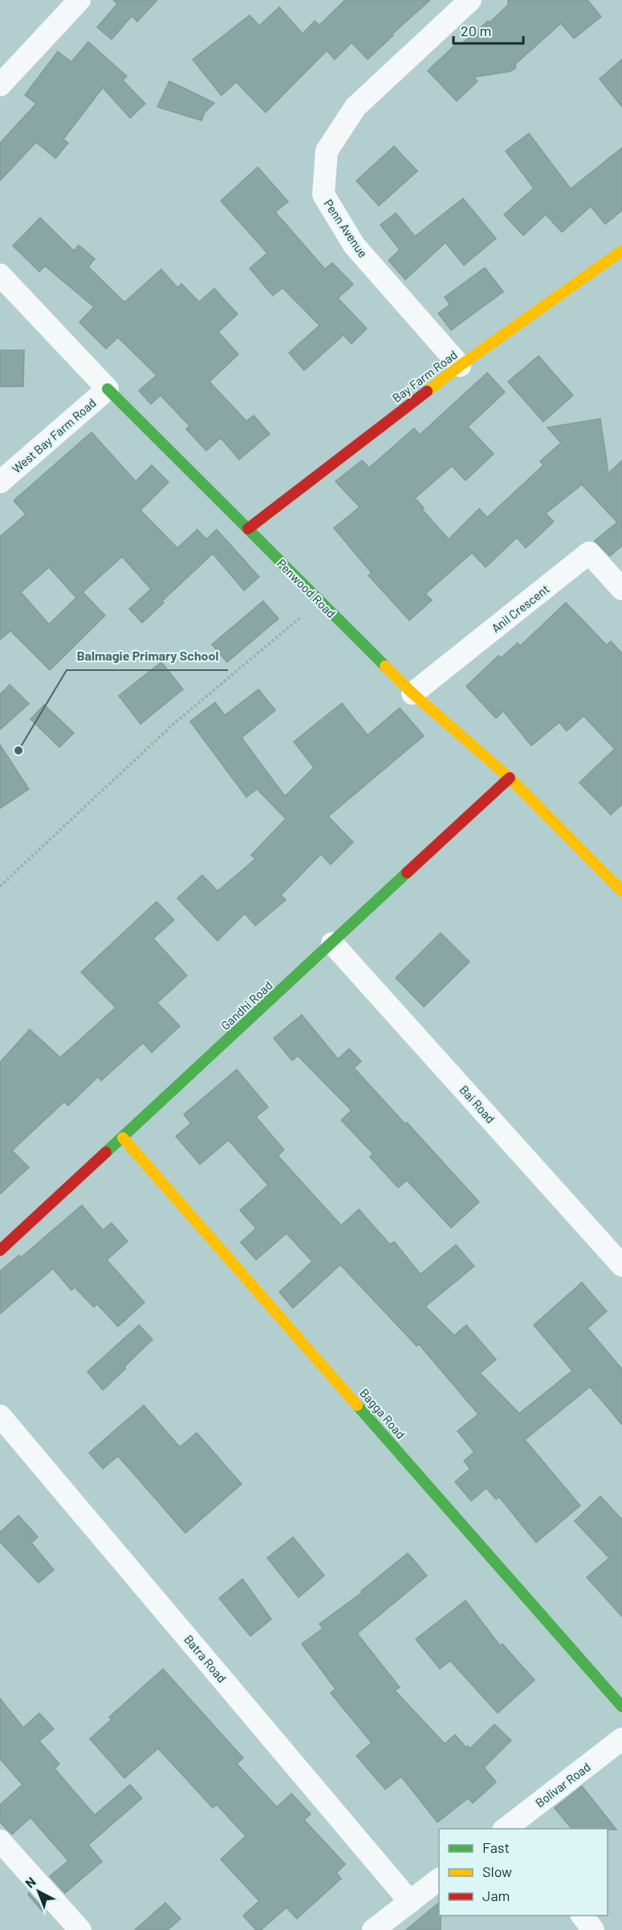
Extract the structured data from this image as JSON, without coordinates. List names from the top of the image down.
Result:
{
  "streets": {
    "street": [
      "Penn Avenue",
      "Bay Farm Road",
      "West Bay Farm Road",
      "Penwood Road",
      "Anil Crescent",
      "Gandhi Road",
      "Bai Road",
      "Bagga Road",
      "Batra Road",
      "Bolivar Road"
    ]
  },
  "crossings": [
    ["Penn Avenue", "Bay Farm Road"],
    ["Bay Farm Road", "Penwood Road"],
    ["West Bay Farm Road", "Penwood Road"],
    ["Penwood Road", "Anil Crescent"],
    ["Penwood Road", "Gandhi Road"],
    ["Gandhi Road", "Bai Road"],
    ["Gandhi Road", "Bagga Road"]
  ],
  "places": ["Balmagie Primary School"],
  "legend": ["Fast", "Slow", "Jam"],
  "scale_bar": "20 m",
  "north": "top left"
}
